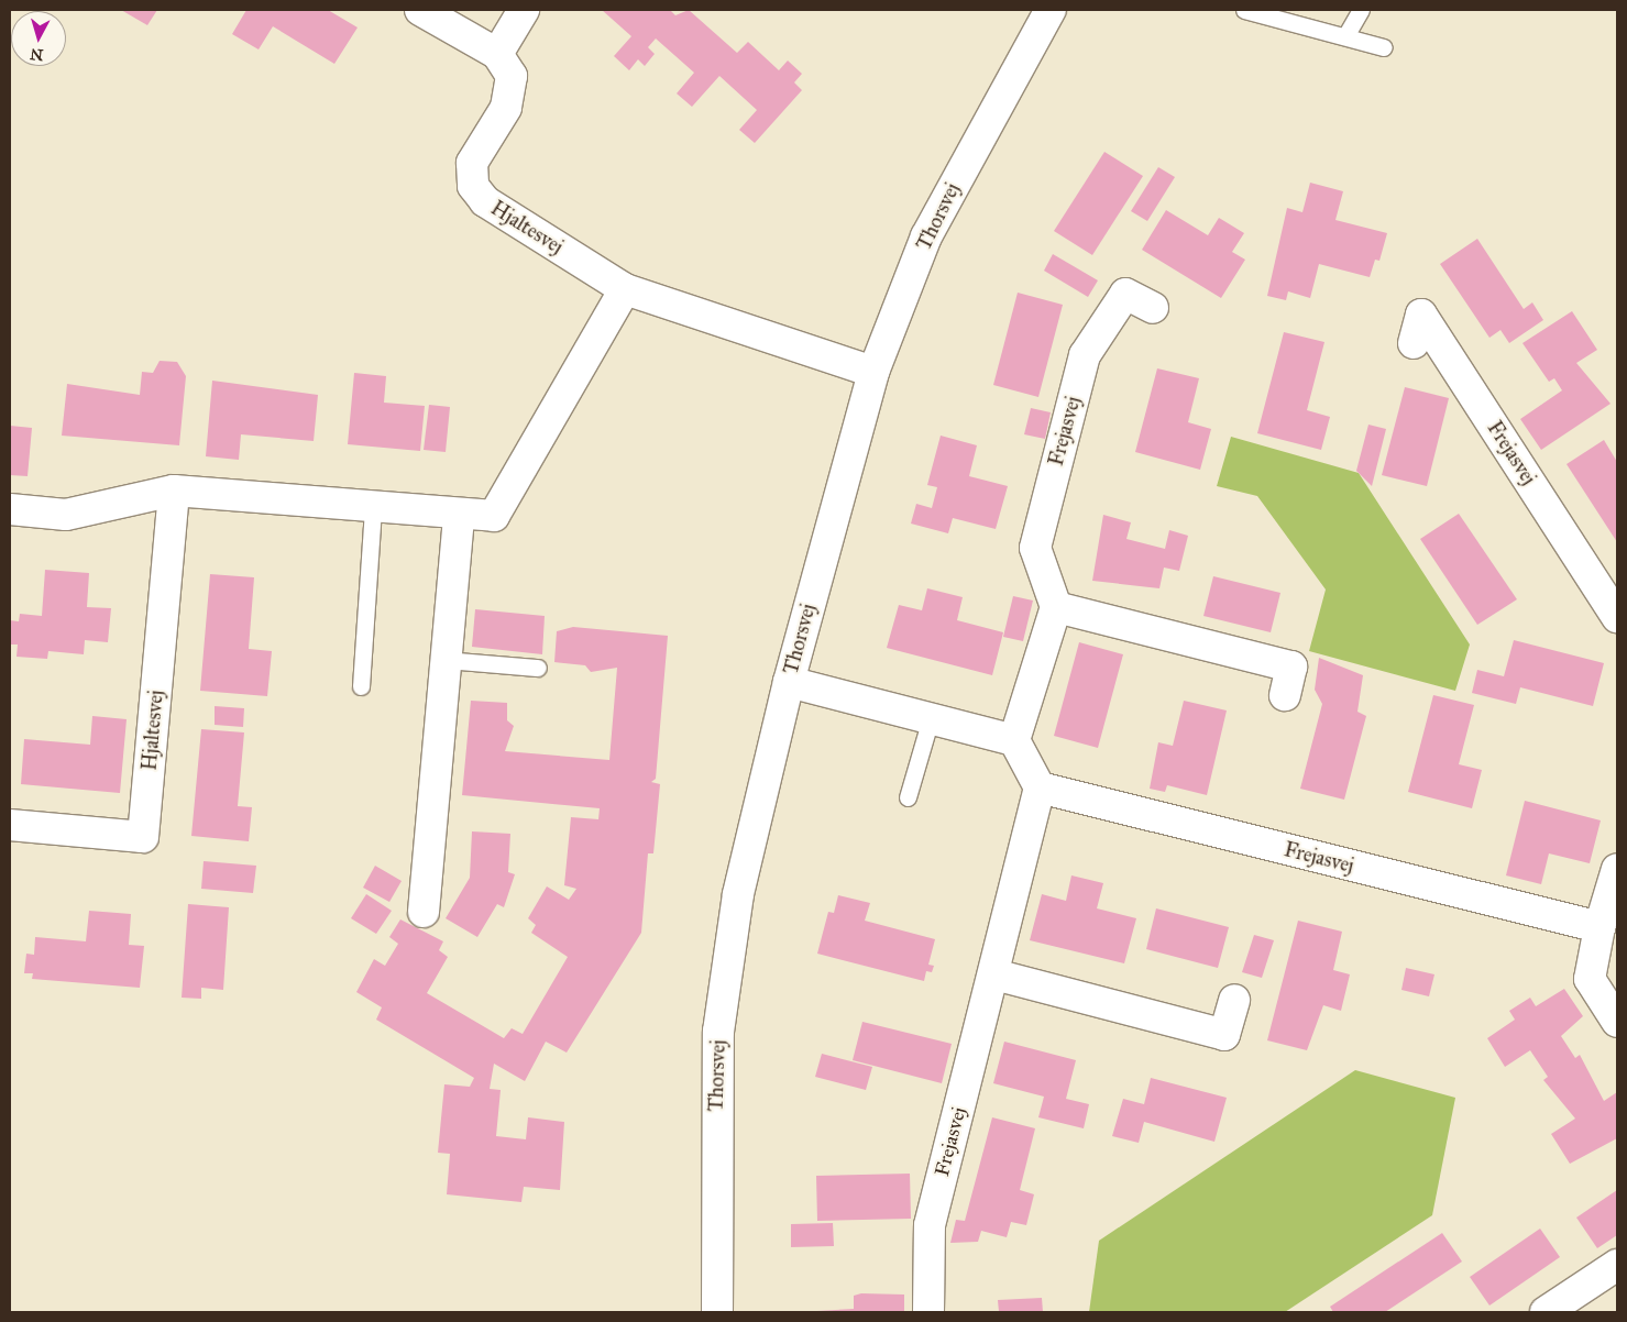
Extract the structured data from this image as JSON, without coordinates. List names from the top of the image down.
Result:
{
  "streets": {
    "street": ["Thorsvej", "Hjaltesvej", "Frejasvej"]
  },
  "crossings": [
    ["Thorsvej", "Hjaltesvej"]
  ],
  "north": "bottom"
}
